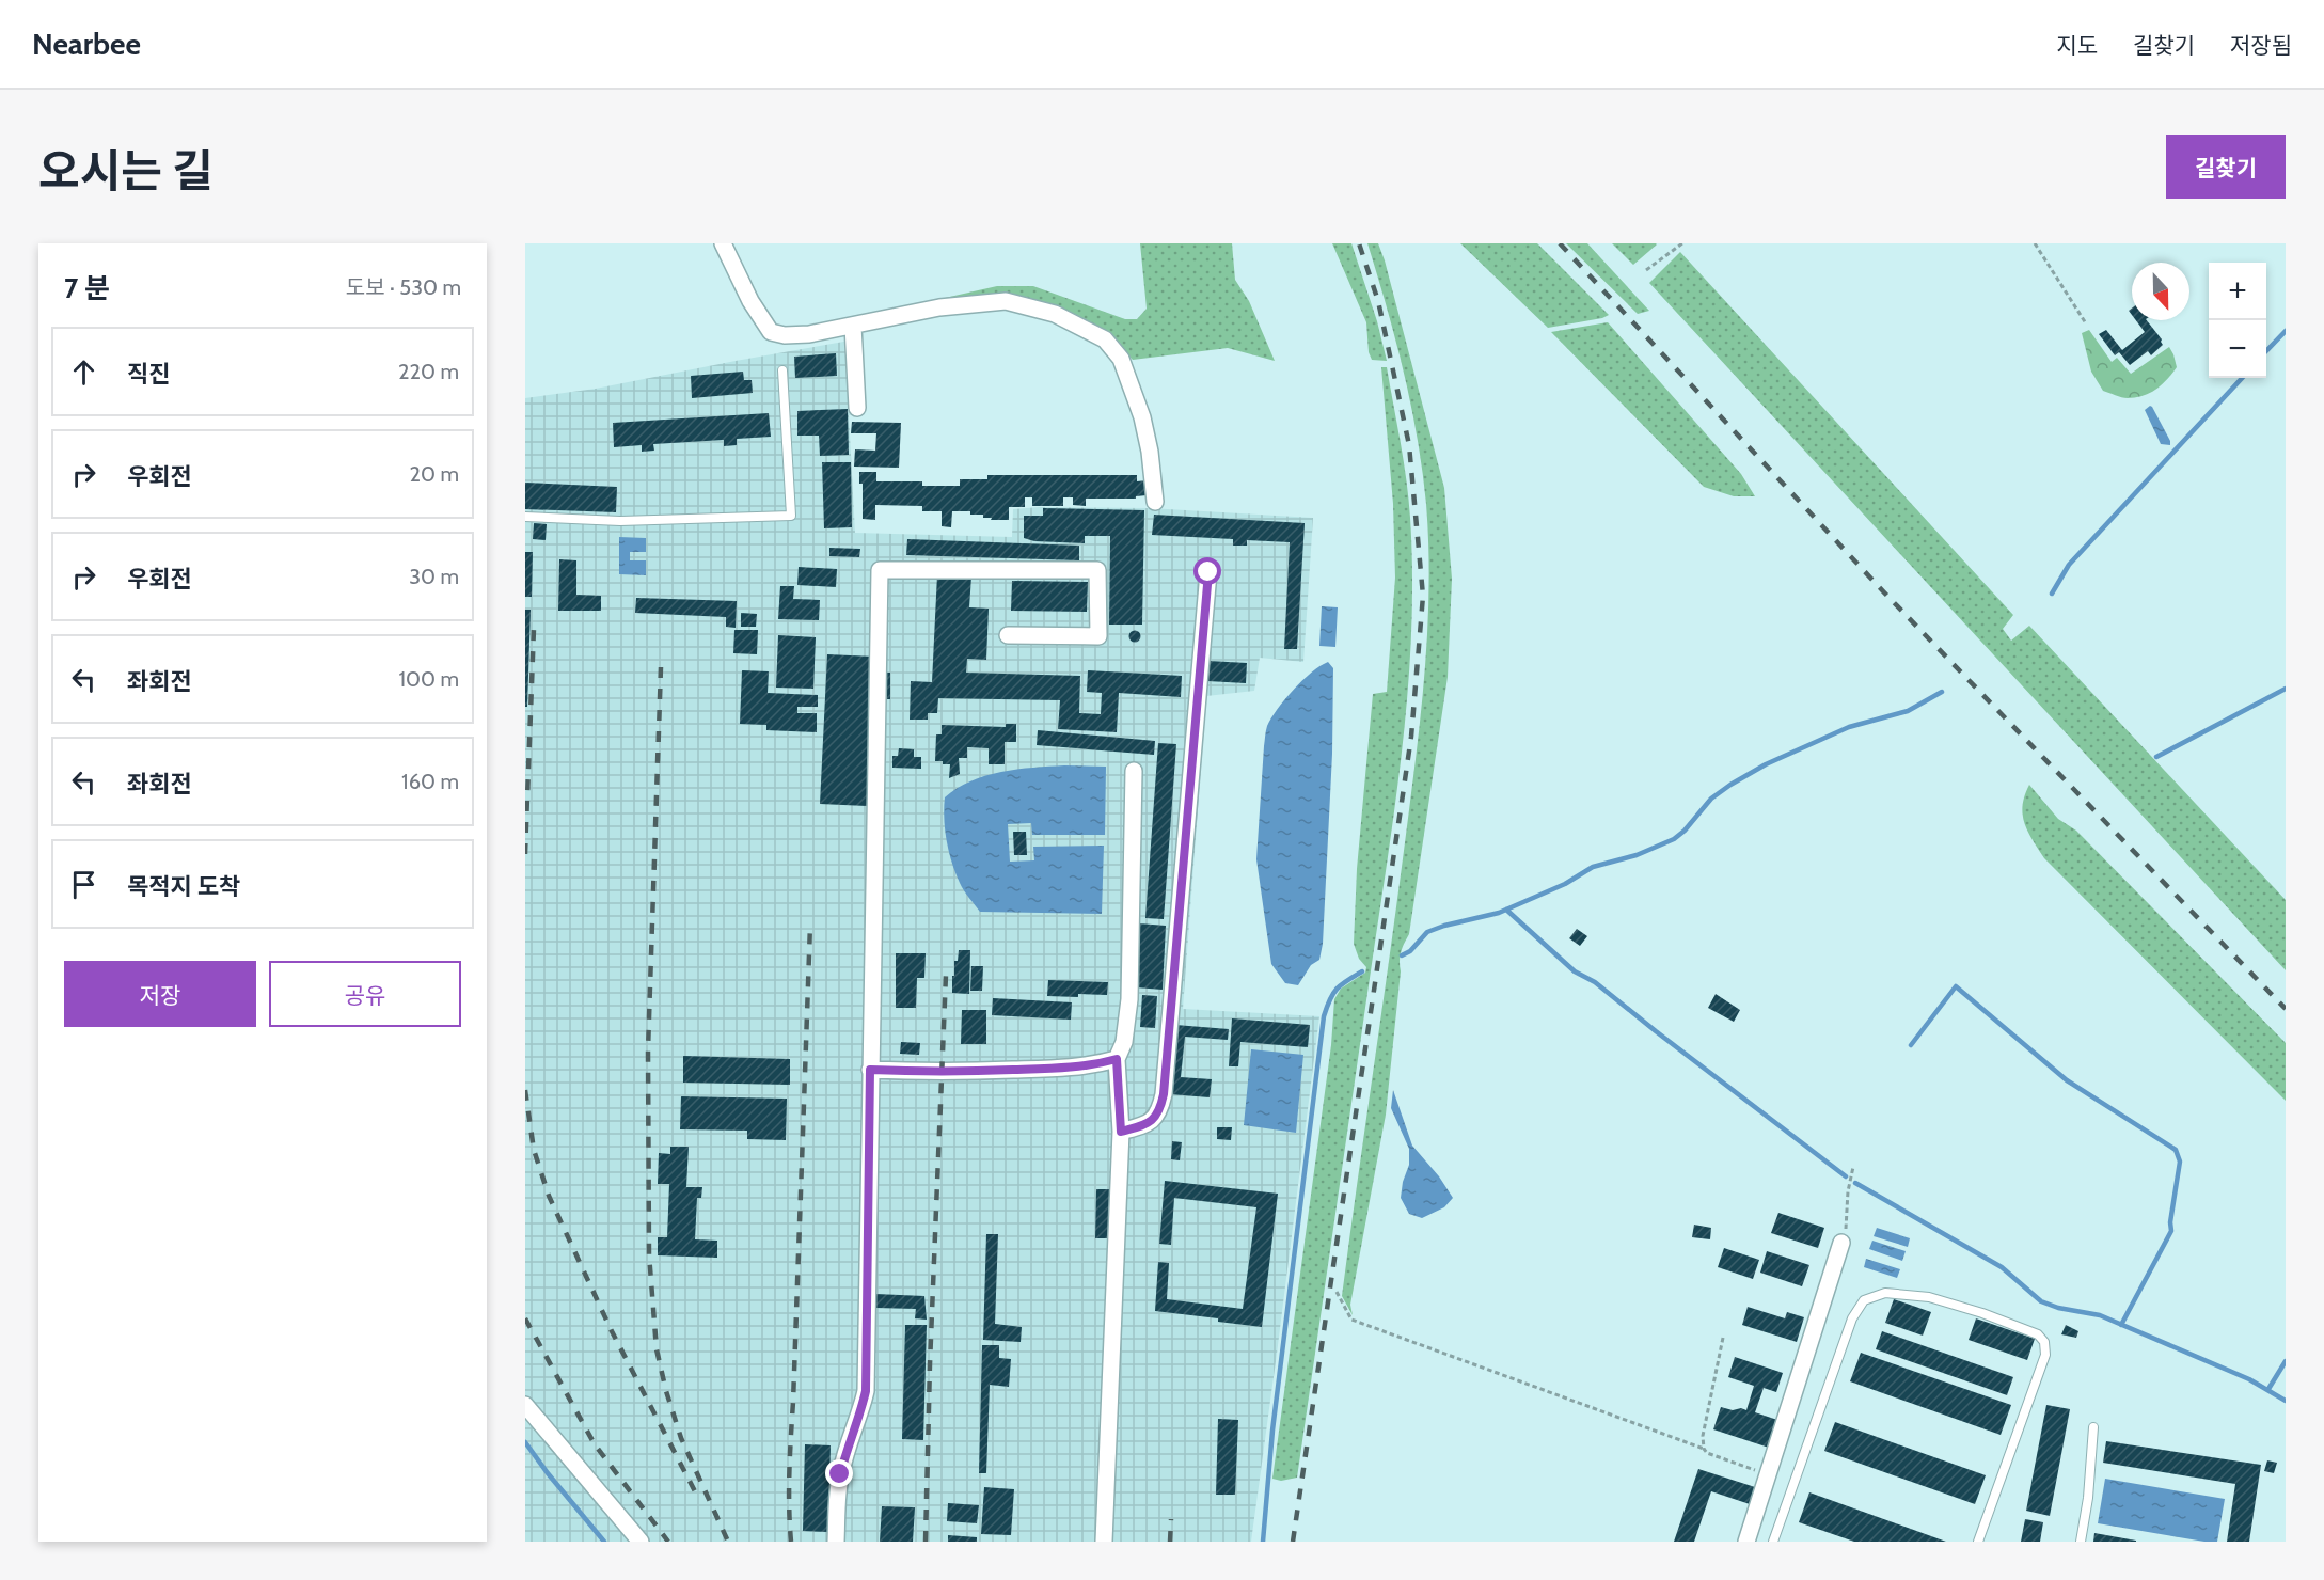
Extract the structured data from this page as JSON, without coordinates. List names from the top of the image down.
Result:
{
  "north": "bottom",
  "page": {
    "header": "Nearbee",
    "nav": ["지도", "길찾기", "저장됨"],
    "title": "오시는 길",
    "buttons": [
      "길찾기",
      ["저장", "공유"]
    ],
    "heading": ["7 분", "도보 · 530 m"],
    "map_buttons": ["+", "−"],
    "list": [
      ["직진", "220 m"],
      ["우회전", "20 m"],
      ["우회전", "30 m"],
      ["좌회전", "100 m"],
      ["좌회전", "160 m"],
      "목적지 도착"
    ]
  }
}
